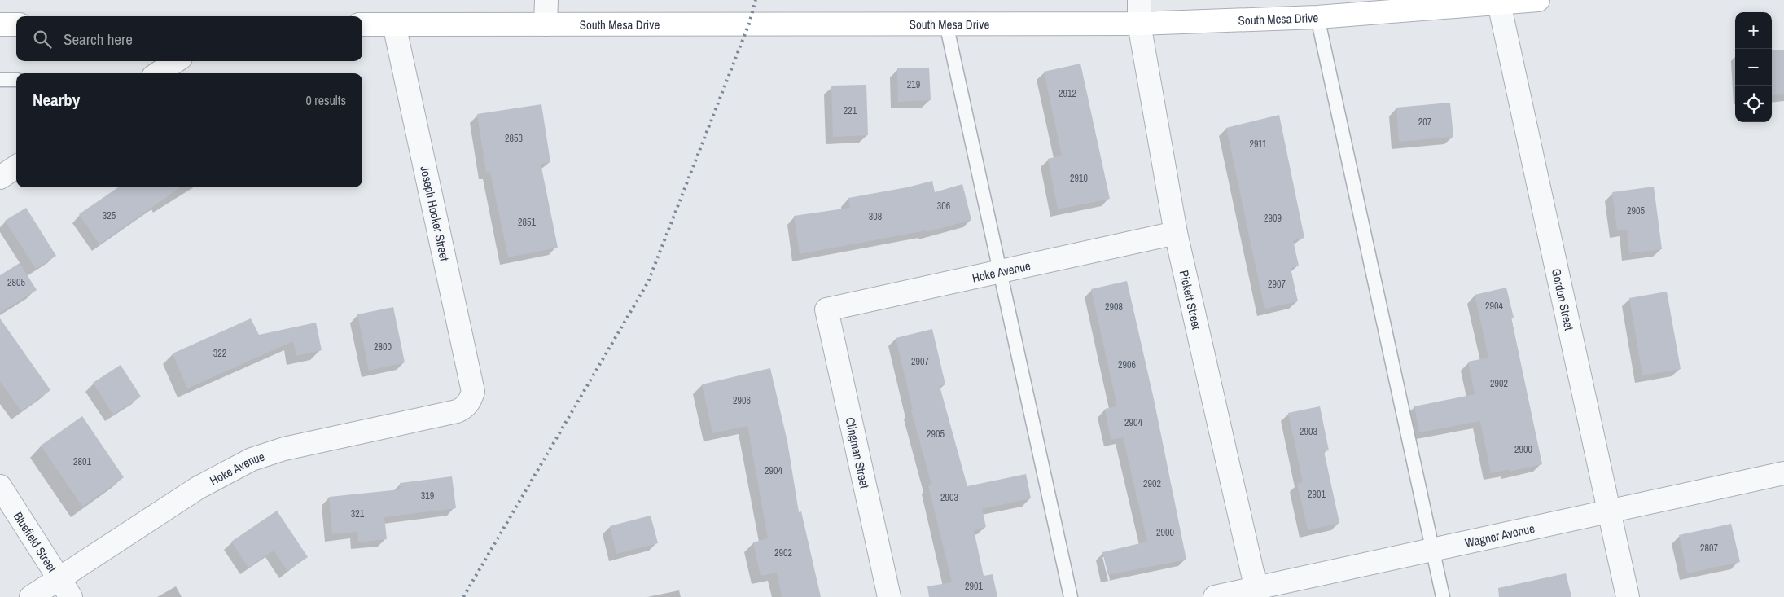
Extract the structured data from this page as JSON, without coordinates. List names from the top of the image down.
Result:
{
  "streets": {
    "main road": ["South Mesa Drive"],
    "street": [
      "Joseph Hooker Street",
      "Hoke Avenue",
      "Pickett Street",
      "Gordon Street",
      "Clingman Street",
      "Wagner Avenue",
      "Bluefield Street"
    ]
  },
  "crossings": [
    ["South Mesa Drive", "Joseph Hooker Street"],
    ["South Mesa Drive", "Pickett Street"],
    ["South Mesa Drive", "Gordon Street"],
    ["Joseph Hooker Street", "Hoke Avenue"],
    ["Hoke Avenue", "Pickett Street"],
    ["Hoke Avenue", "Clingman Street"],
    ["Hoke Avenue", "Bluefield Street"],
    ["Pickett Street", "Wagner Avenue"],
    ["Gordon Street", "Wagner Avenue"]
  ],
  "house_numbers": [
    "219",
    "2912",
    "221",
    "207",
    "2853",
    "2911",
    "2910",
    "306",
    "2905",
    "325",
    "308",
    "2909",
    "2851",
    "2805",
    "2907",
    "2904",
    "2908",
    "2800",
    "322",
    "2907",
    "2906",
    "2902",
    "2906",
    "2904",
    "2903",
    "2905",
    "2900",
    "2801",
    "2904",
    "2902",
    "2901",
    "319",
    "2903",
    "321",
    "2900",
    "2807",
    "2902",
    "2901"
  ],
  "page": {
    "map_buttons": ["+", "−"],
    "search": "Search here",
    "heading": ["Nearby", "0 results"]
  }
}
